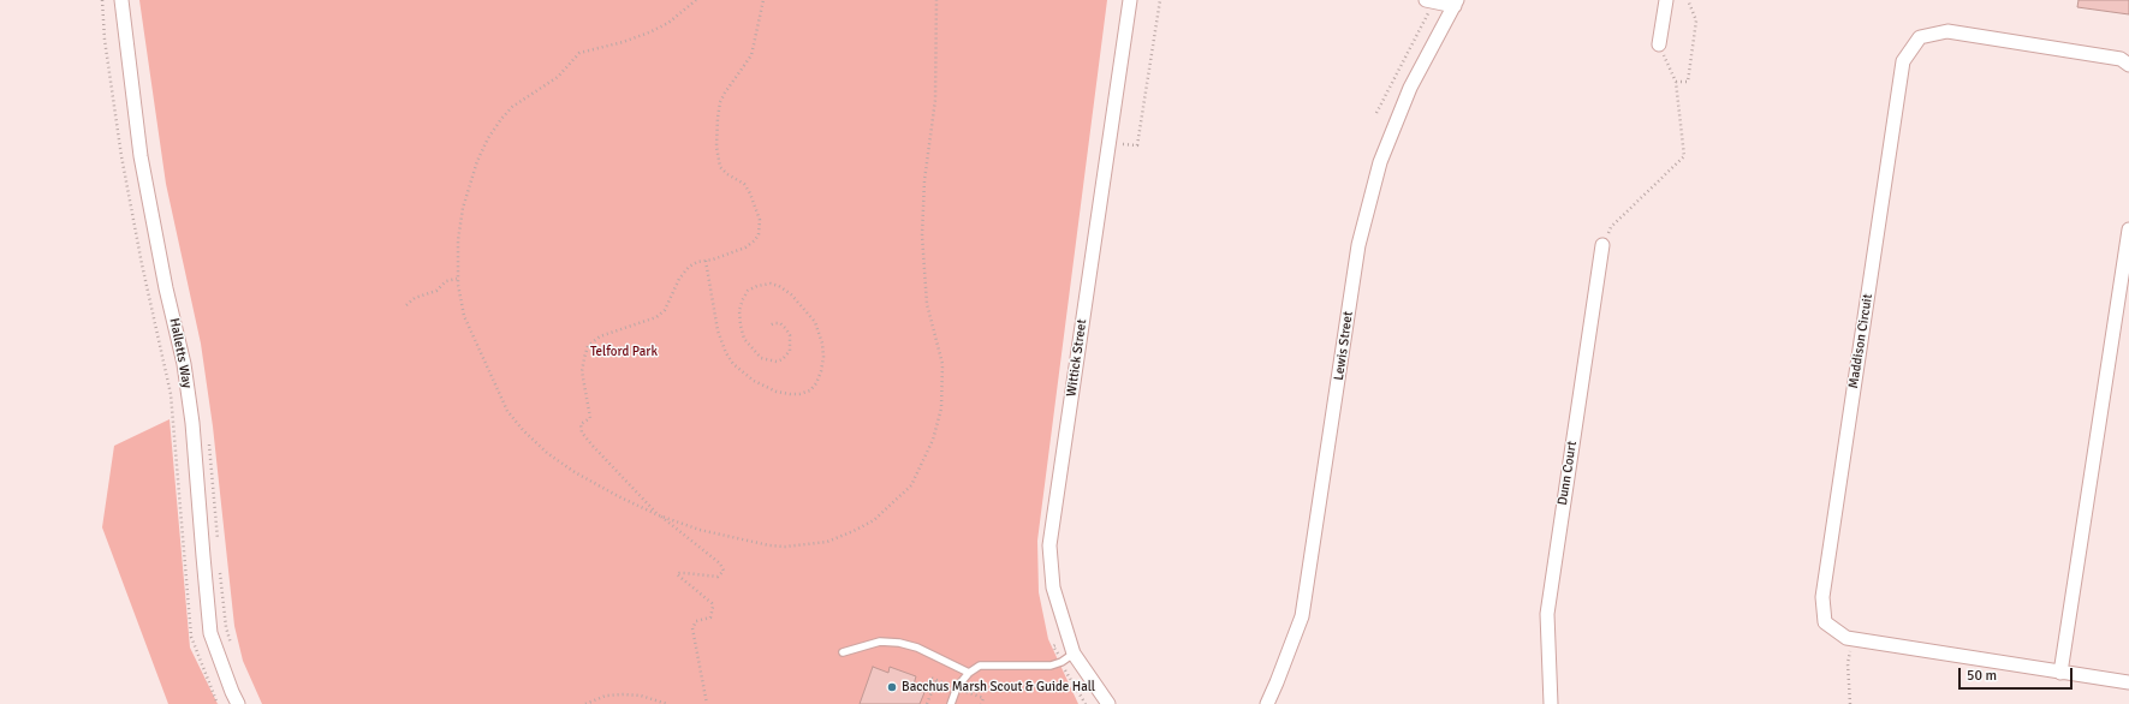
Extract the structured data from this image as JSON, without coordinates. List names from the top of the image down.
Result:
{
  "streets": {
    "street": [
      "Maddison Circuit",
      "Lewis Street",
      "Halletts Way",
      "Wittick Street",
      "Dunn Court"
    ]
  },
  "parks": ["Telford Park"],
  "places": ["Bacchus Marsh Scout & Guide Hall"],
  "scale_bar": "50 m"
}
